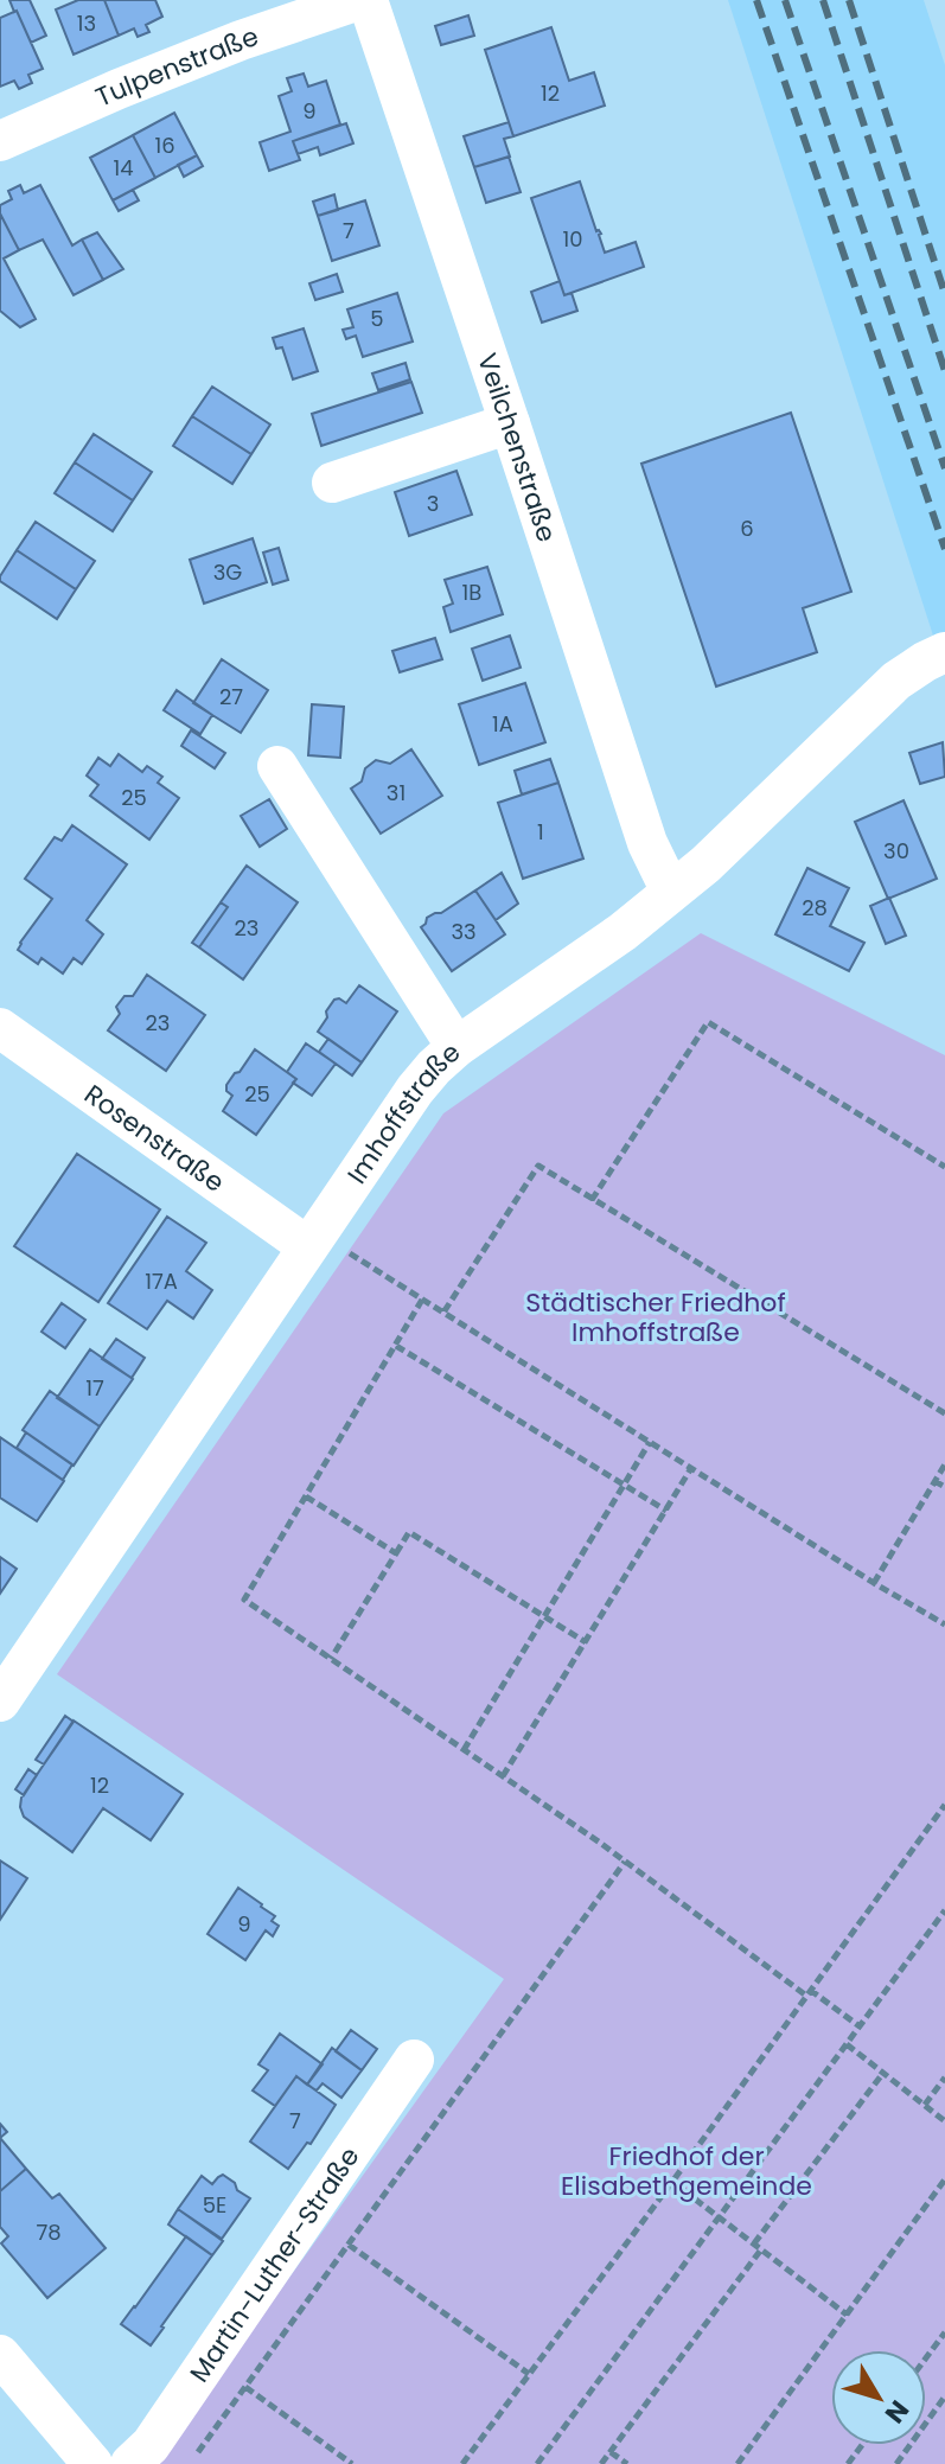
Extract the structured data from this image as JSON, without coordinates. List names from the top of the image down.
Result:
{
  "streets": {
    "street": [
      "Tulpenstraße",
      "Veilchenstraße",
      "Imhoffstraße",
      "Rosenstraße",
      "Martin-Luther-Straße"
    ]
  },
  "crossings": [
    ["Veilchenstraße", "Imhoffstraße"],
    ["Imhoffstraße", "Rosenstraße"]
  ],
  "parks": ["Städtischer Friedhof Imhoffstraße", "Friedhof der Elisabethgemeinde"],
  "house_numbers": [
    "13",
    "12",
    "9",
    "16",
    "14",
    "7",
    "10",
    "5",
    "3",
    "6",
    "3G",
    "1B",
    "27",
    "1A",
    "31",
    "25",
    "1",
    "30",
    "28",
    "23",
    "33",
    "23",
    "25",
    "17A",
    "17",
    "12",
    "9",
    "7",
    "5E",
    "78"
  ],
  "north": "bottom right"
}
